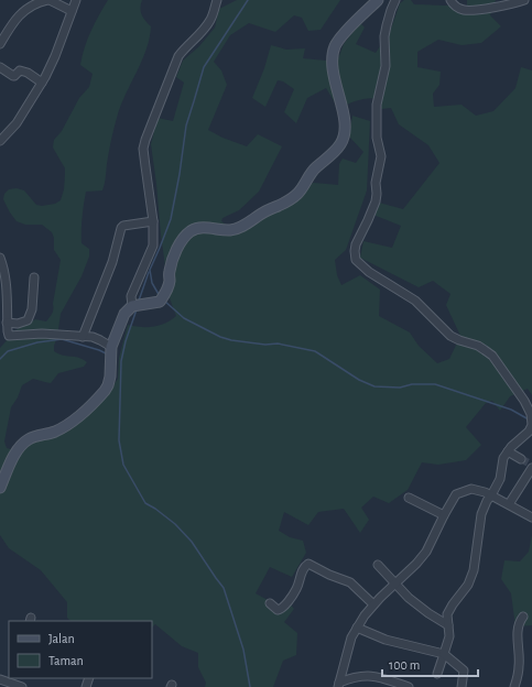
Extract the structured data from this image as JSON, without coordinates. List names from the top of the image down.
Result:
{
  "legend": ["Jalan", "Taman"],
  "scale_bar": "100 m"
}
